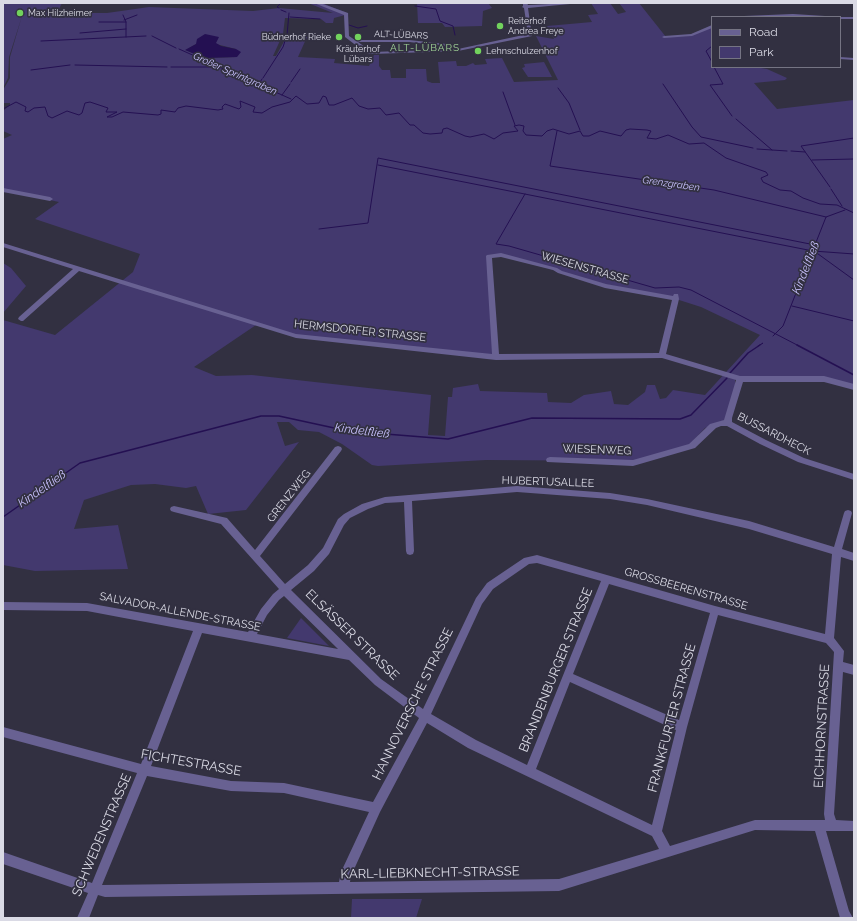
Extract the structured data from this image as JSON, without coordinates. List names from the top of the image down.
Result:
{
  "streets": {
    "street": [
      "ALT-LÜBARS",
      "WIESENSTRASSE",
      "HERMSDORFER STRASSE",
      "BUSSARDHECK",
      "WIESENWEG",
      "HUBERTUSALLEE",
      "GRENZWEG",
      "GROSSBEERENSTRASSE",
      "SALVADOR-ALLENDE-STRASSE",
      "ELSÄSSER STRASSE",
      "BRANDENBURGER STRASSE",
      "HANNOVERSCHE STRASSE",
      "FRANKFURTER STRASSE",
      "EICHHORNSTRASSE",
      "FICHTESTRASSE",
      "SCHWEDENSTRASSE",
      "KARL-LIEBKNECHT-STRASSE"
    ]
  },
  "crossings": [
    ["WIESENSTRASSE", "HERMSDORFER STRASSE"],
    ["HERMSDORFER STRASSE", "BUSSARDHECK"],
    ["BUSSARDHECK", "WIESENWEG"],
    ["HUBERTUSALLEE", "SALVADOR-ALLENDE-STRASSE"],
    ["HUBERTUSALLEE", "ELSÄSSER STRASSE"],
    ["GRENZWEG", "ELSÄSSER STRASSE"],
    ["GROSSBEERENSTRASSE", "BRANDENBURGER STRASSE"],
    ["GROSSBEERENSTRASSE", "HANNOVERSCHE STRASSE"],
    ["GROSSBEERENSTRASSE", "FRANKFURTER STRASSE"],
    ["GROSSBEERENSTRASSE", "EICHHORNSTRASSE"],
    ["SALVADOR-ALLENDE-STRASSE", "ELSÄSSER STRASSE"],
    ["SALVADOR-ALLENDE-STRASSE", "SCHWEDENSTRASSE"],
    ["ELSÄSSER STRASSE", "BRANDENBURGER STRASSE"],
    ["ELSÄSSER STRASSE", "HANNOVERSCHE STRASSE"],
    ["ELSÄSSER STRASSE", "FRANKFURTER STRASSE"],
    ["HANNOVERSCHE STRASSE", "FICHTESTRASSE"],
    ["HANNOVERSCHE STRASSE", "KARL-LIEBKNECHT-STRASSE"],
    ["EICHHORNSTRASSE", "KARL-LIEBKNECHT-STRASSE"],
    ["FICHTESTRASSE", "SCHWEDENSTRASSE"],
    ["SCHWEDENSTRASSE", "KARL-LIEBKNECHT-STRASSE"]
  ],
  "districts": ["ALT-LÜBARS"],
  "water": ["Großer Sprintgraben", "Grenzgraben", "Kindelfließ"],
  "places": [
    "Max Hilzheimer",
    "Reiterhof Andrea Freye",
    "Büdnerhof Rieke",
    "Kräuterhof Lübars",
    "Lehnschulzenhof"
  ],
  "legend": ["Road", "Park"]
}
